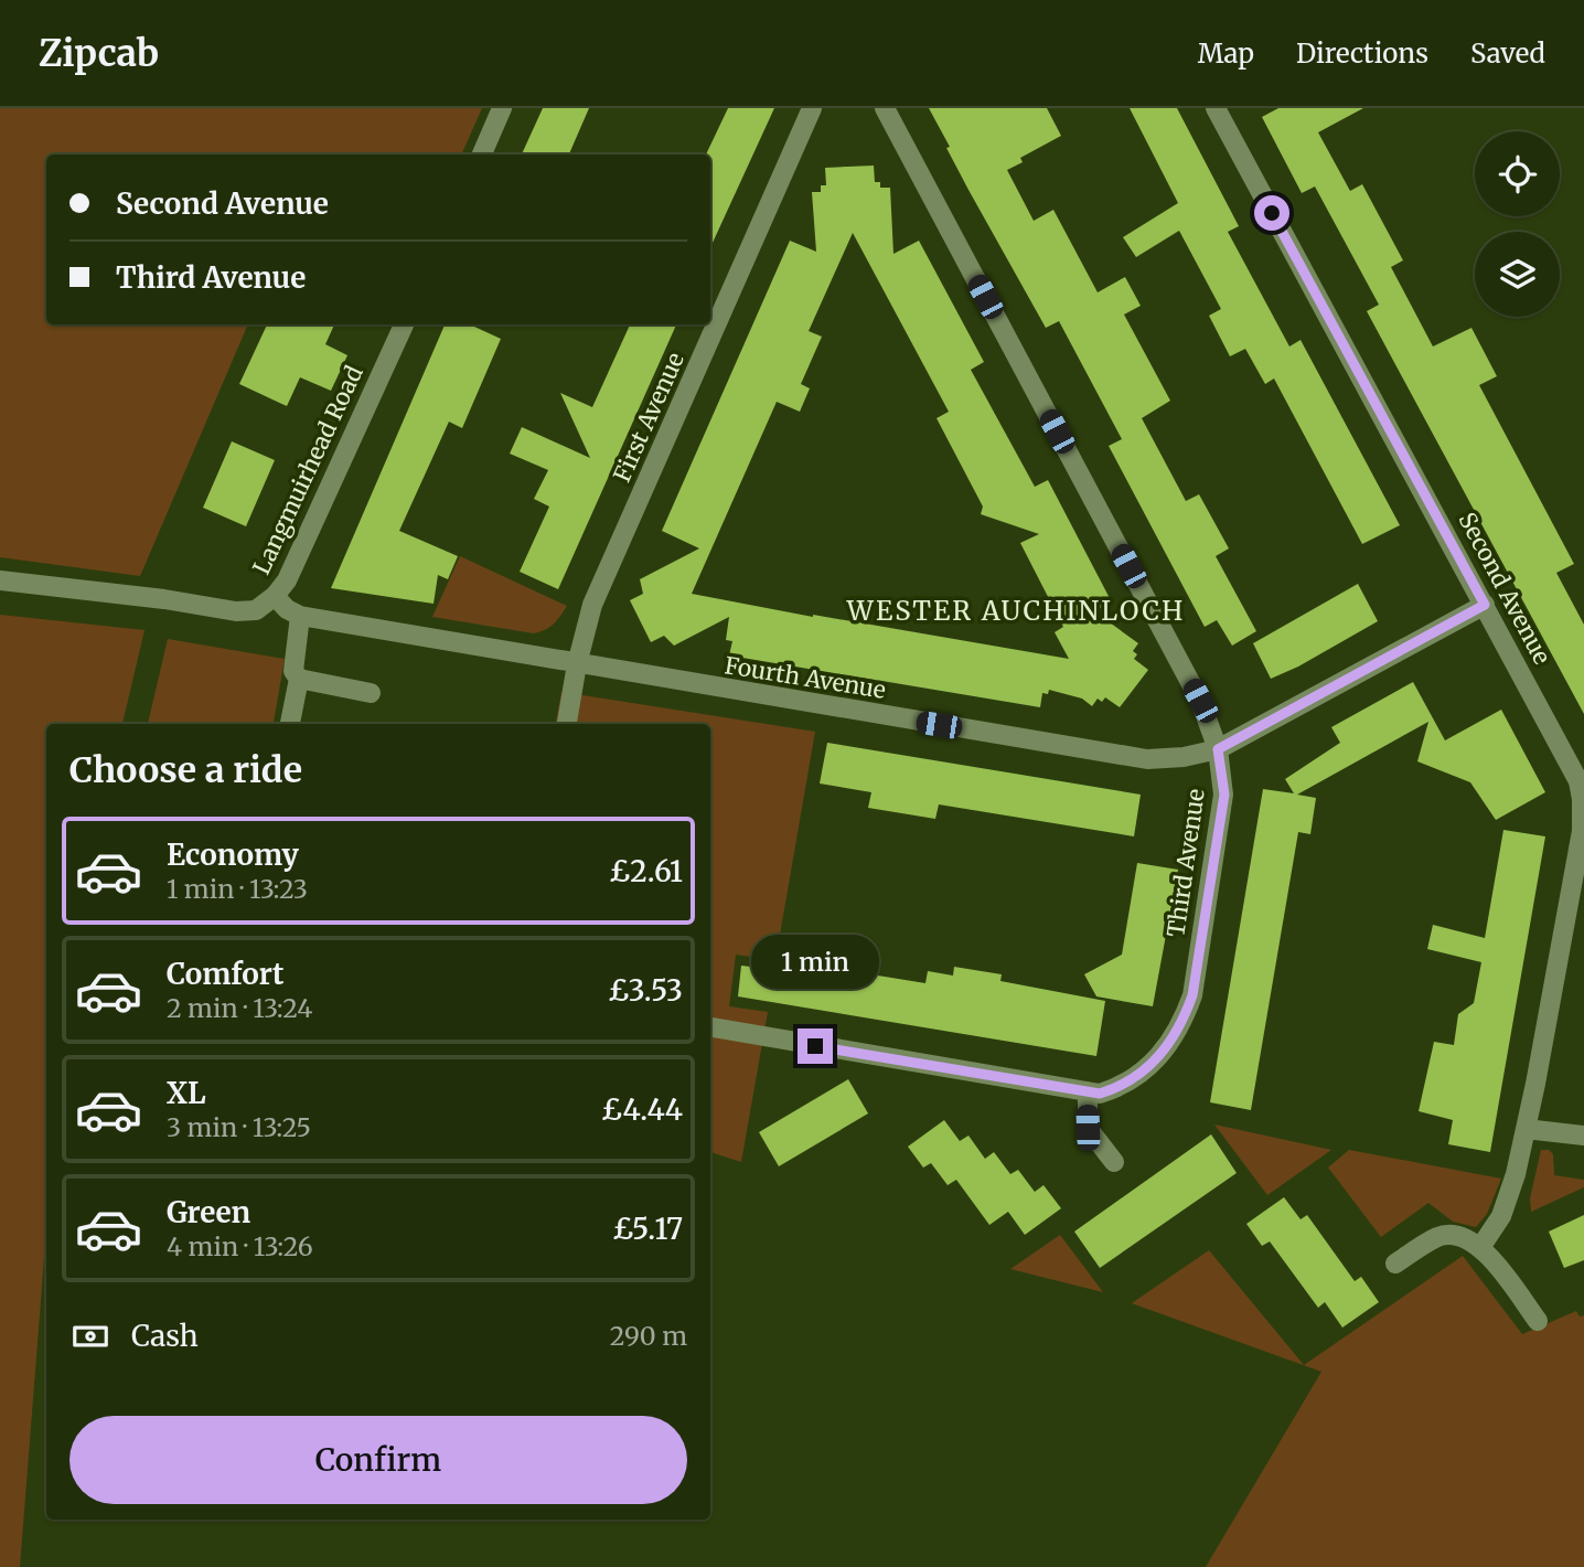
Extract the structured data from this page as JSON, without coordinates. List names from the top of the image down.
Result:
{
  "streets": {
    "street": [
      "First Avenue",
      "Langmuirhead Road",
      "Second Avenue",
      "Fourth Avenue",
      "Third Avenue"
    ]
  },
  "crossings": [
    ["First Avenue", "Fourth Avenue"],
    ["Langmuirhead Road", "Fourth Avenue"],
    ["Second Avenue", "Fourth Avenue"],
    ["Fourth Avenue", "Third Avenue"]
  ],
  "districts": ["WESTER AUCHINLOCH"],
  "page": {
    "header": "Zipcab",
    "nav": ["Map", "Directions", "Saved"],
    "banner": ["Second Avenue", "Third Avenue"],
    "heading": "Choose a ride",
    "list": [
      {
        "name": "Economy",
        "note": "1 min · 13:23",
        "value": "£2.61"
      },
      {
        "name": "Comfort",
        "note": "2 min · 13:24",
        "value": "£3.53"
      },
      {
        "name": "XL",
        "note": "3 min · 13:25",
        "value": "£4.44"
      },
      {
        "name": "Green",
        "note": "4 min · 13:26",
        "value": "£5.17"
      }
    ],
    "bubble": "1 min",
    "pay": ["Cash", "290 m"],
    "buttons": "Confirm"
  }
}
